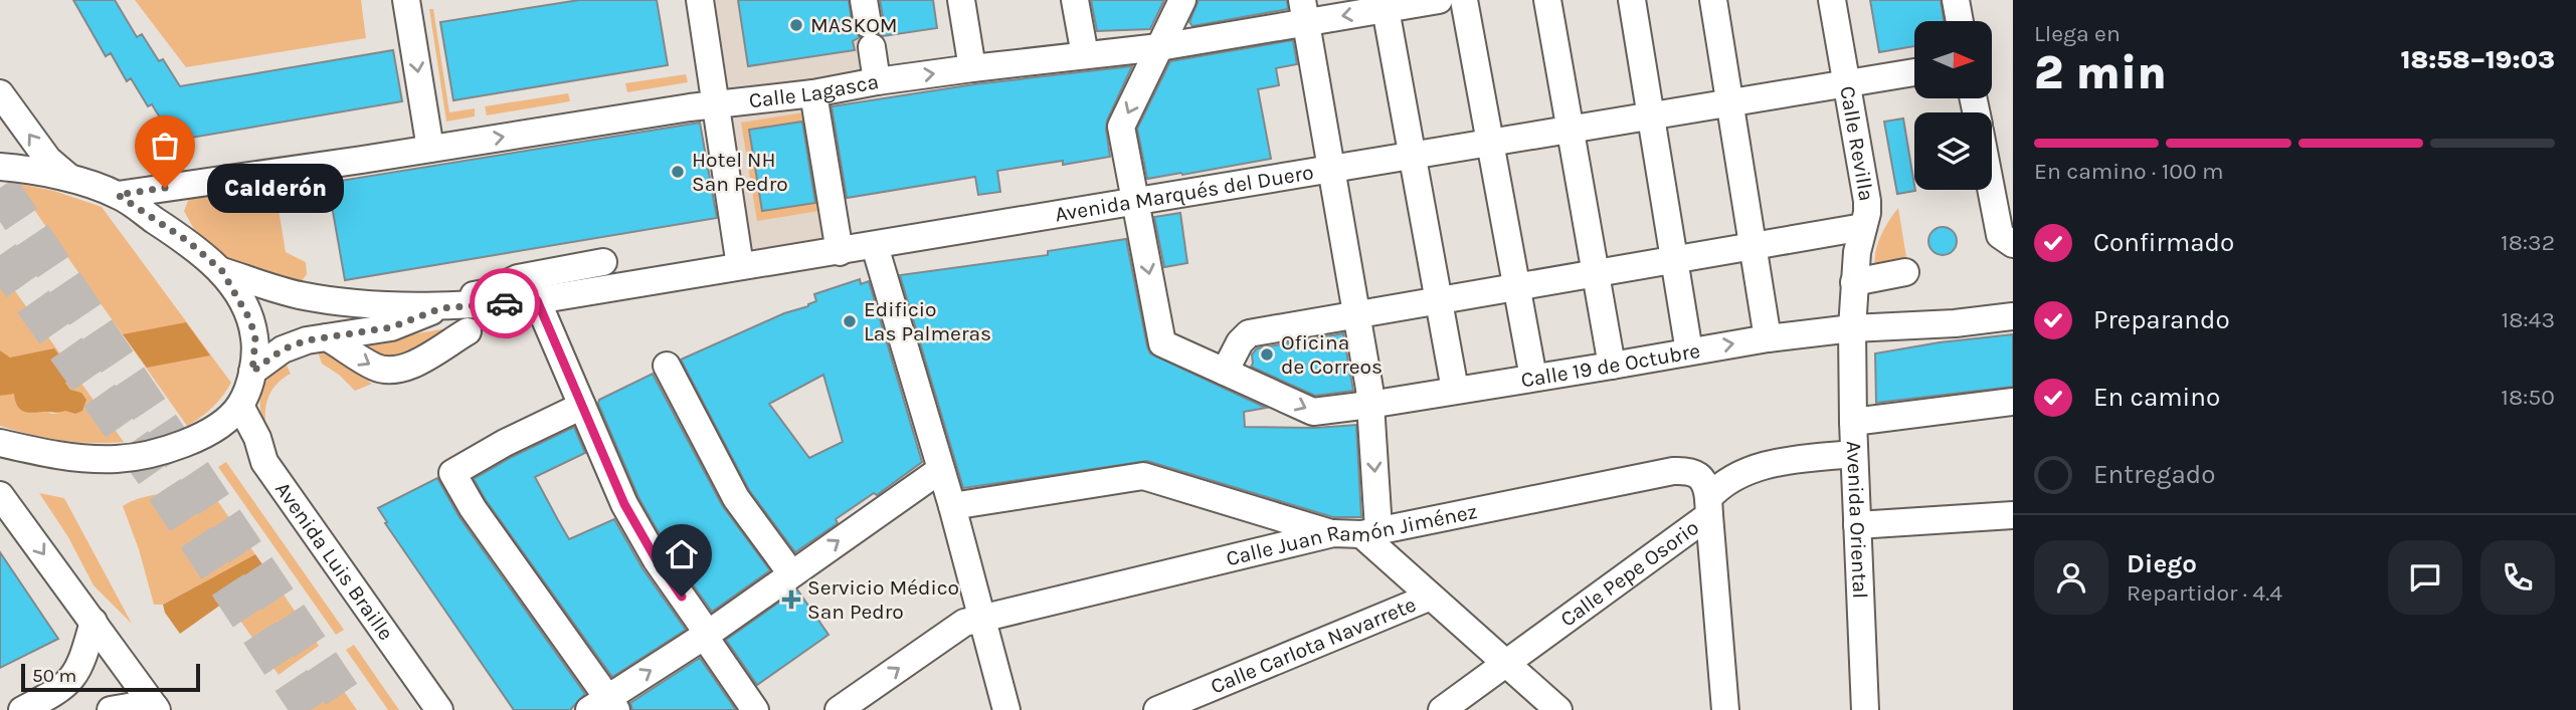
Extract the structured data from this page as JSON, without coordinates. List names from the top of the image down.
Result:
{
  "streets": {
    "street": [
      "Calle Lagasca",
      "Calle Revilla",
      "Avenida Marqués del Duero",
      "Calle 19 de Octubre",
      "Avenida Oriental",
      "Calle Juan Ramón Jiménez",
      "Avenida Luis Braille",
      "Calle Pepe Osorio",
      "Calle Carlota Navarrete"
    ]
  },
  "crossings": [
    ["Calle Revilla", "Avenida Marqués del Duero"],
    ["Calle Revilla", "Calle 19 de Octubre"],
    ["Calle Revilla", "Avenida Oriental"],
    ["Avenida Marqués del Duero", "Calle 19 de Octubre"],
    ["Calle 19 de Octubre", "Avenida Oriental"],
    ["Avenida Oriental", "Calle Pepe Osorio"],
    ["Calle Juan Ramón Jiménez", "Calle Pepe Osorio"]
  ],
  "one_way": ["Calle 19 de Octubre"],
  "places": {
    "other": [
      "MASKOM",
      "Hotel NH San Pedro",
      "Calderón",
      "Edificio Las Palmeras",
      "Oficina de Correos"
    ],
    "health": ["Servicio Médico San Pedro"]
  },
  "scale_bar": "50 m",
  "north": "right",
  "page": {
    "heading": ["2 min", "Llega en", "18:58–19:03"],
    "panel": ["Diego", "Repartidor · 4.4"],
    "bar": "En camino · 100 m",
    "bubble": "Calderón",
    "list": [
      ["Confirmado", "18:32"],
      ["Preparando", "18:43"],
      ["En camino", "18:50"],
      "Entregado"
    ],
    "scale": "50 m"
  }
}
